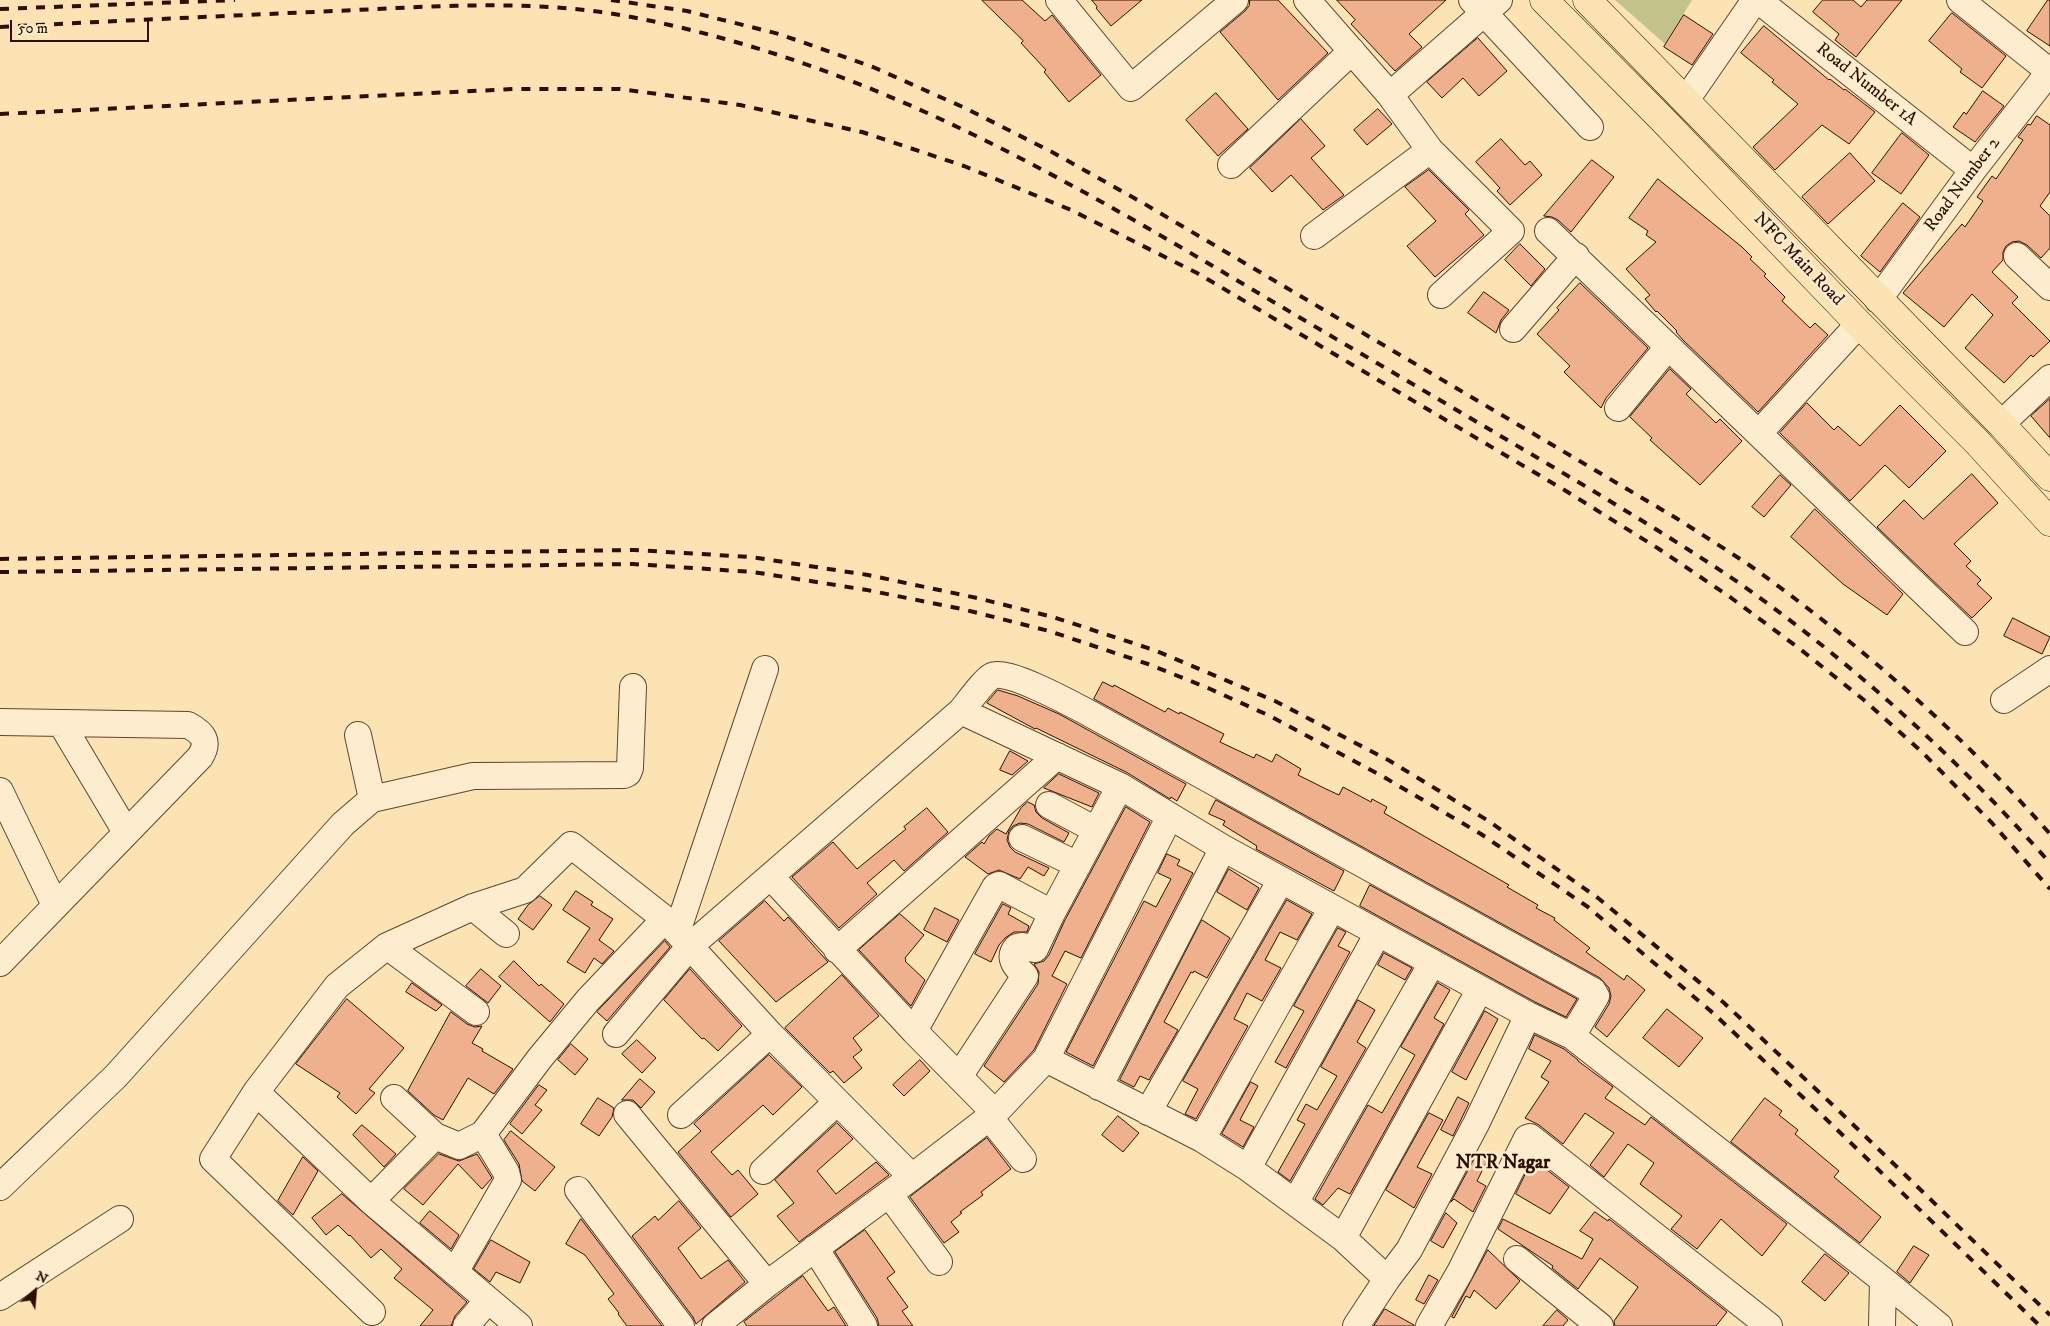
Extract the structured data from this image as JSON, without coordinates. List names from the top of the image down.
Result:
{
  "streets": {
    "main road": ["NFC Main Road"],
    "street": ["Road Number 1A", "Road Number 2"]
  },
  "crossings": [
    ["Road Number 1A", "Road Number 2"],
    ["Road Number 2", "NFC Main Road"]
  ],
  "districts": ["NTR Nagar"],
  "scale_bar": "50 m",
  "north": "top right"
}
